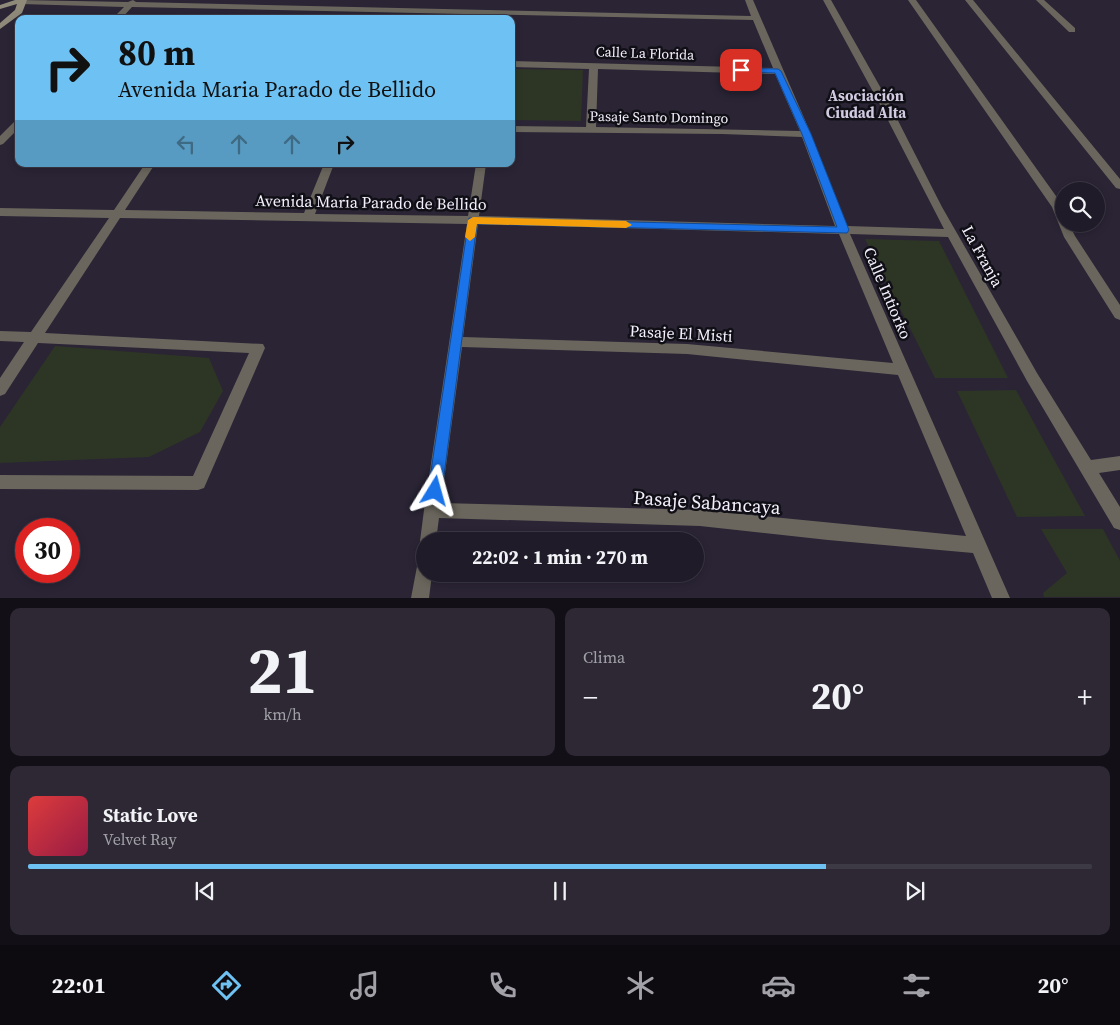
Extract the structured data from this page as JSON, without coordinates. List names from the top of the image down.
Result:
{
  "streets": {
    "street": [
      "Calle La Florida",
      "Pasaje Santo Domingo",
      "Avenida Maria Parado de Bellido",
      "La Franja",
      "Calle Intiorko",
      "Pasaje El Misti",
      "Pasaje Sabancaya"
    ]
  },
  "crossings": [
    ["Calle La Florida", "Calle Intiorko"],
    ["Pasaje Santo Domingo", "Calle Intiorko"],
    ["Avenida Maria Parado de Bellido", "La Franja"],
    ["Avenida Maria Parado de Bellido", "Calle Intiorko"],
    ["Calle Intiorko", "Pasaje El Misti"],
    ["Calle Intiorko", "Pasaje Sabancaya"]
  ],
  "districts": ["Asociación Ciudad Alta"],
  "page": {
    "turn": ["80 m", "Avenida Maria Parado de Bellido"],
    "limit": "30",
    "trip": "22:02 · 1 min · 270 m",
    "tile": [
      ["21", "km/h"],
      "Clima"
    ],
    "heat": ["−", "20°", "+"],
    "song": ["Static Love", "Velvet Ray"],
    "tabs": ["22:01", "20°"]
  }
}
